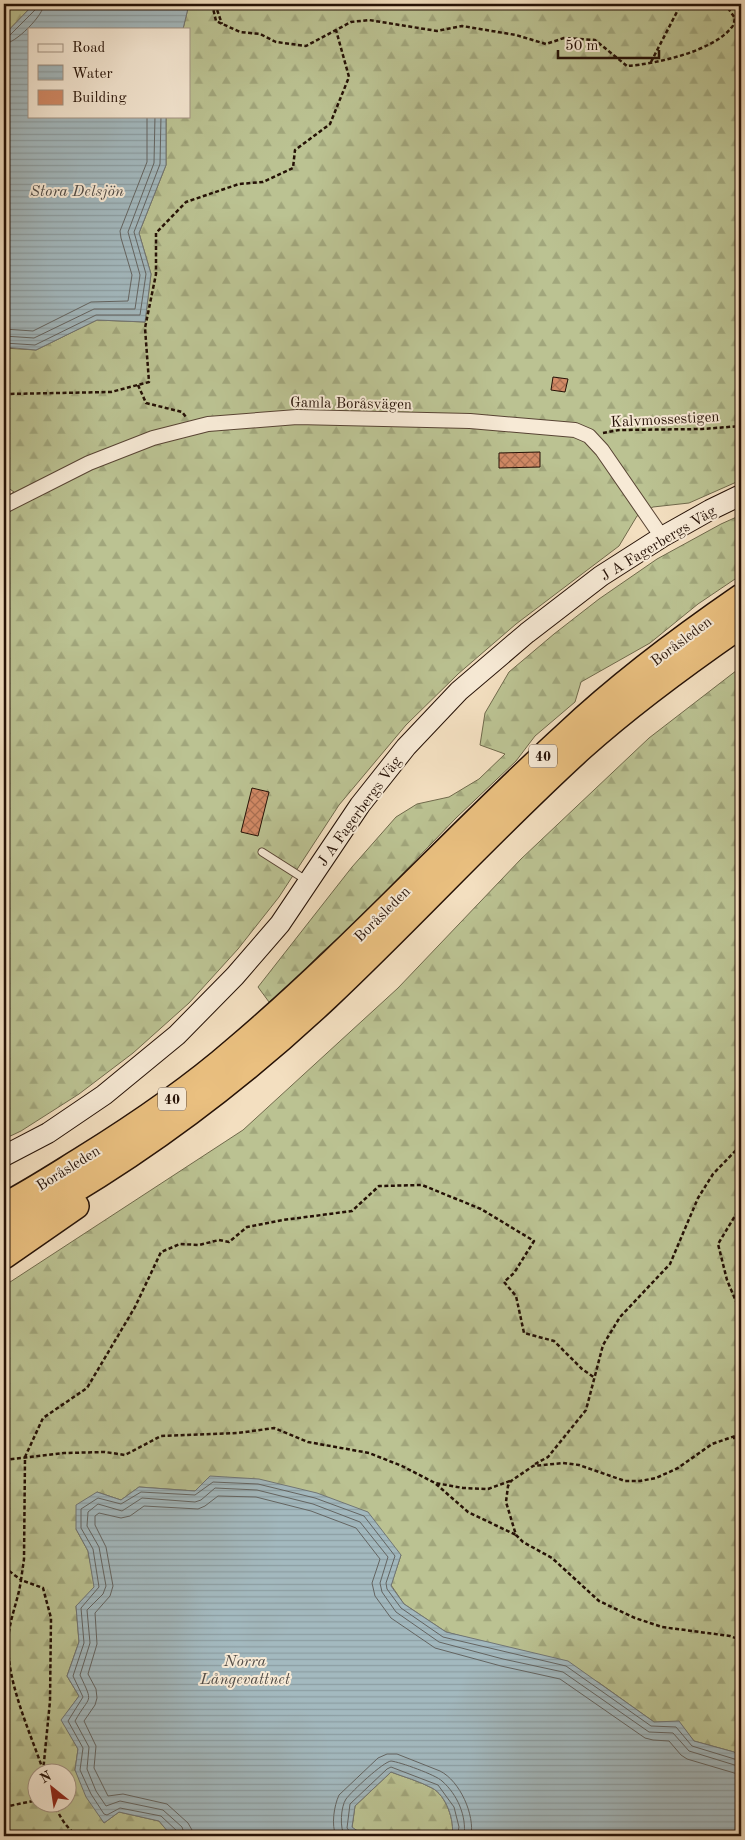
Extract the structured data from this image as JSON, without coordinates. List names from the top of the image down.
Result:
{
  "streets": {
    "highway": ["Boråsleden", "40"],
    "street": ["Gamla Boråsvägen", "J A Fagerbergs Väg"],
    "path": ["Kalvmossestigen"]
  },
  "crossings": [
    ["Gamla Boråsvägen", "Kalvmossestigen"]
  ],
  "water": ["Stora Delsjön", "Norra Långevattnet"],
  "legend": ["Road", "Water", "Building"],
  "scale_bar": "50 m",
  "north": "top left"
}
